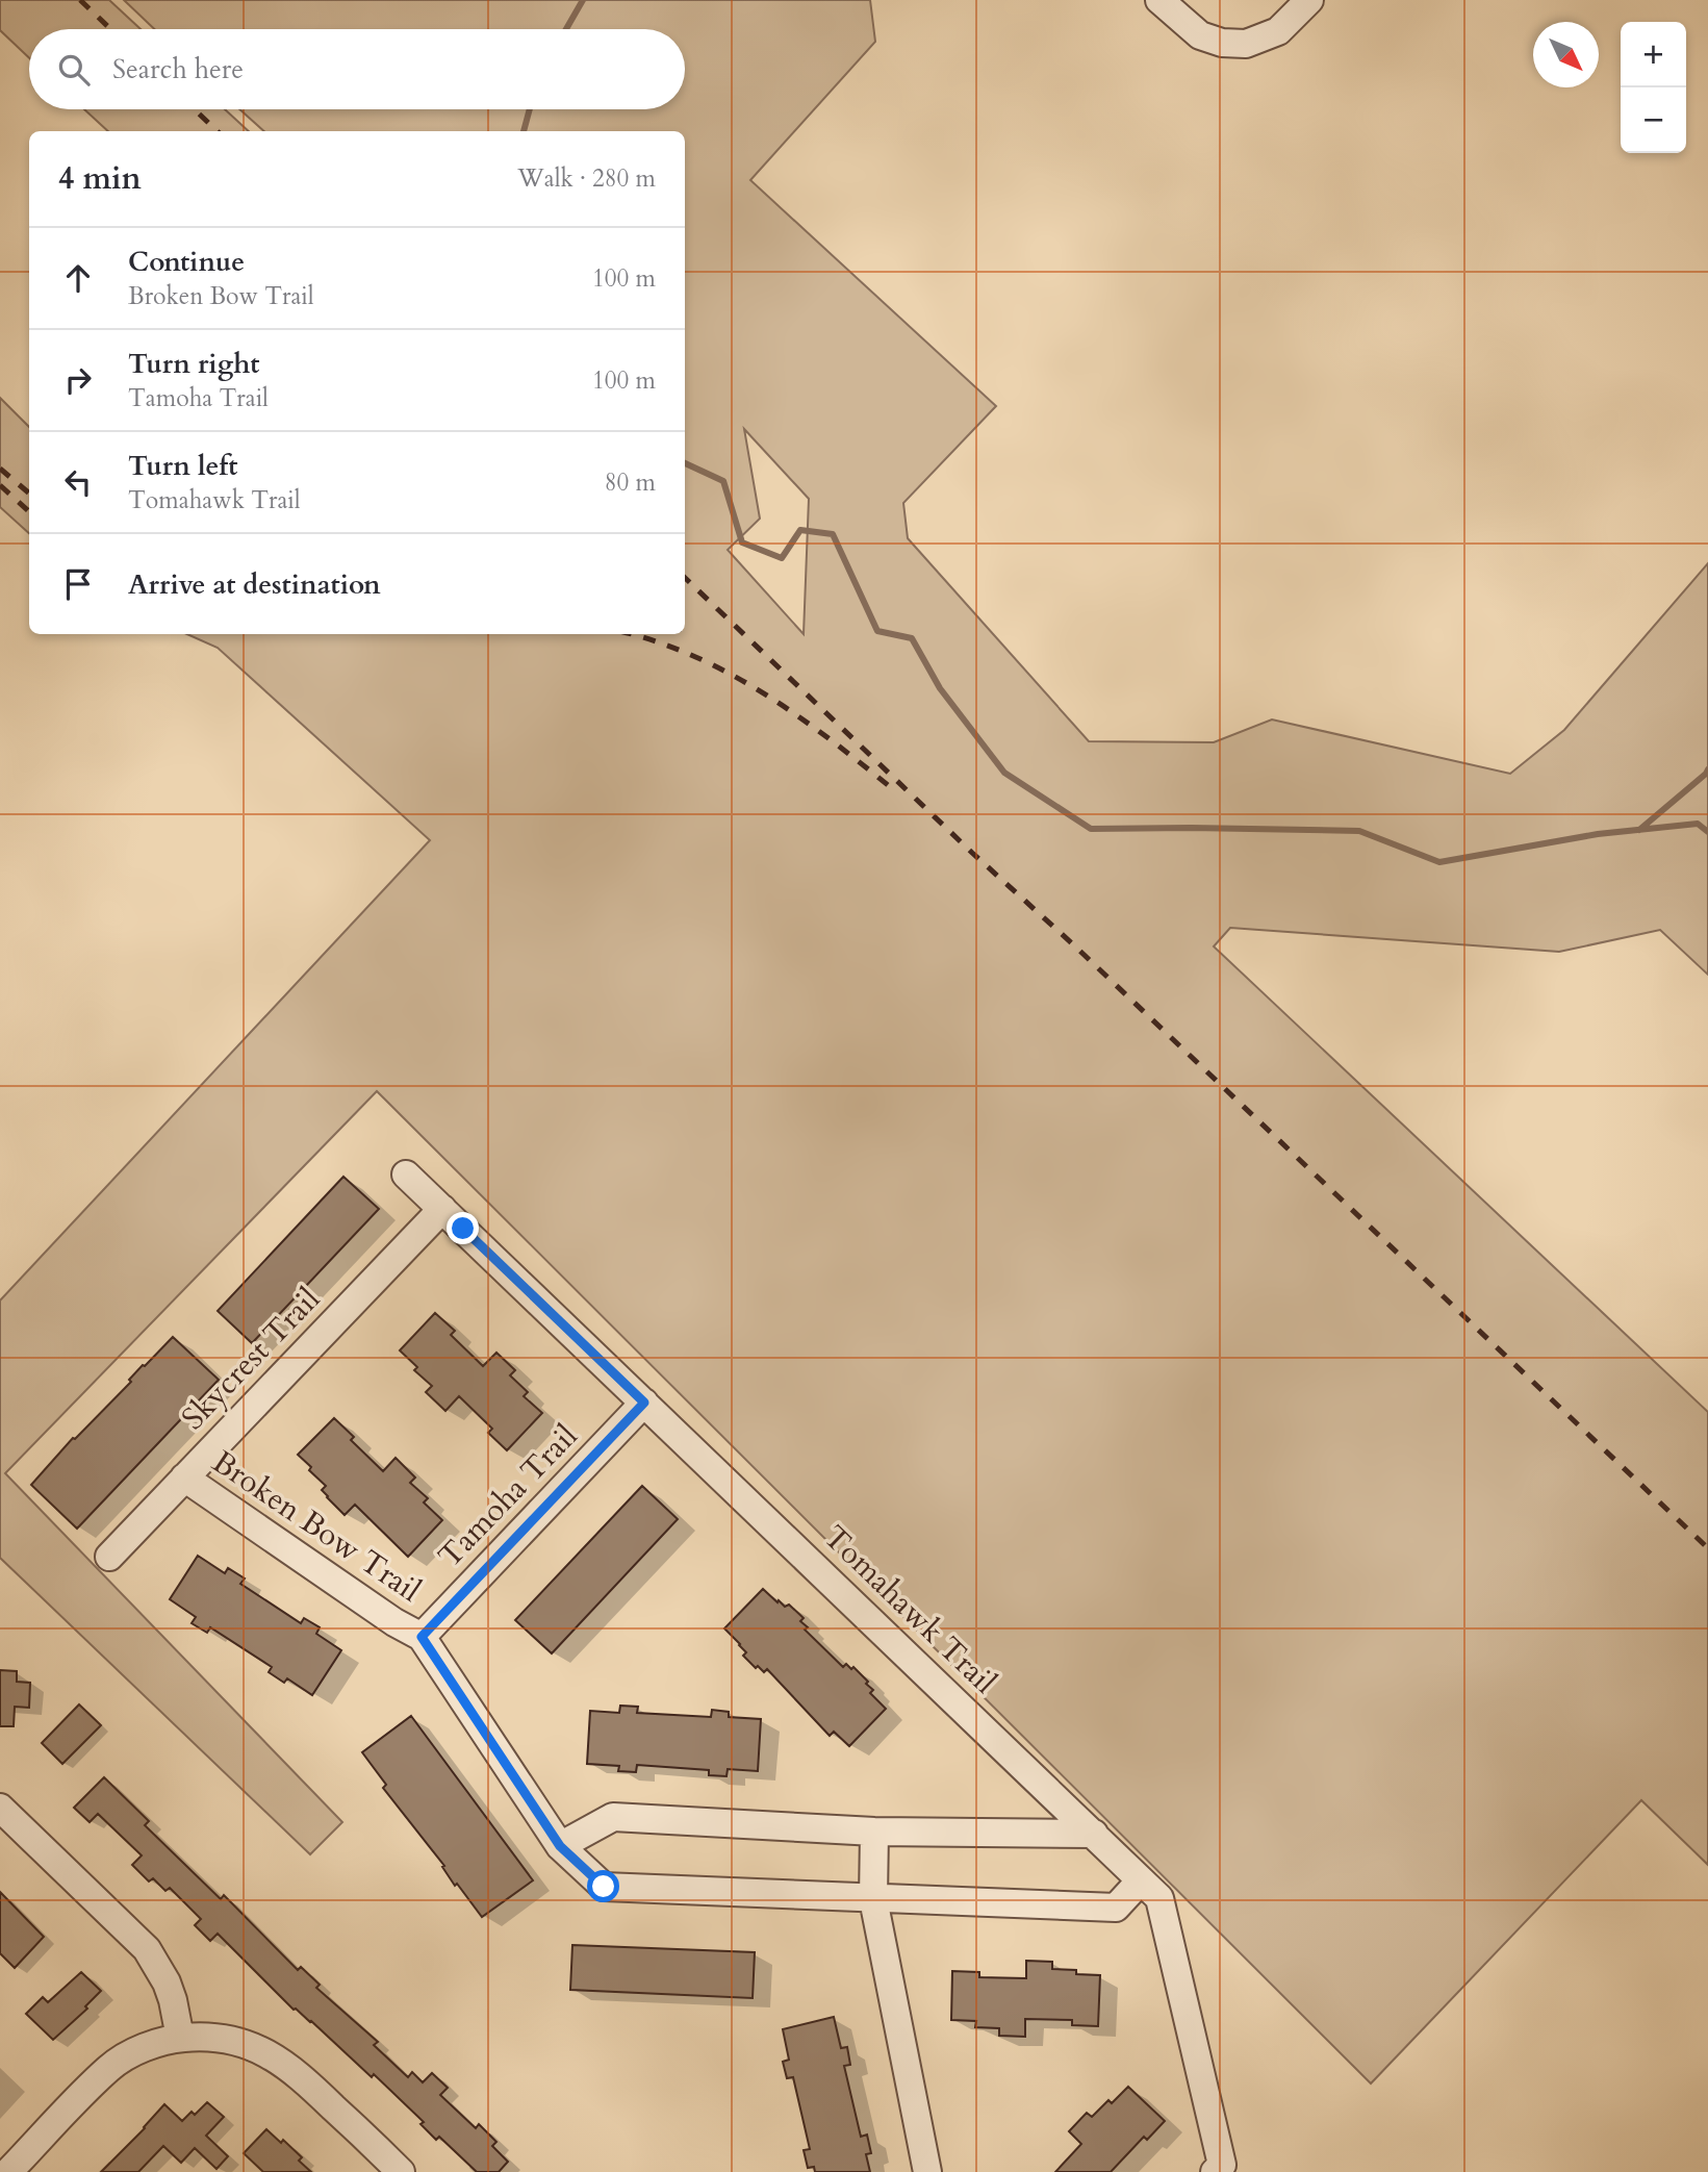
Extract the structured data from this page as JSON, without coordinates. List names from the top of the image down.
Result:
{
  "streets": {
    "street": [
      "Skycrest Trail",
      "Tamoha Trail",
      "Broken Bow Trail",
      "Tomahawk Trail"
    ]
  },
  "crossings": [
    ["Skycrest Trail", "Broken Bow Trail"],
    ["Skycrest Trail", "Tomahawk Trail"],
    ["Tamoha Trail", "Broken Bow Trail"],
    ["Tamoha Trail", "Tomahawk Trail"],
    ["Broken Bow Trail", "Tomahawk Trail"]
  ],
  "north": "bottom right",
  "page": {
    "map_buttons": ["+", "−"],
    "search": "Search here",
    "heading": ["4 min", "Walk · 280 m"],
    "list": [
      ["Continue", "Broken Bow Trail", "100 m"],
      ["Turn right", "Tamoha Trail", "100 m"],
      ["Turn left", "Tomahawk Trail", "80 m"],
      "Arrive at destination"
    ]
  }
}
